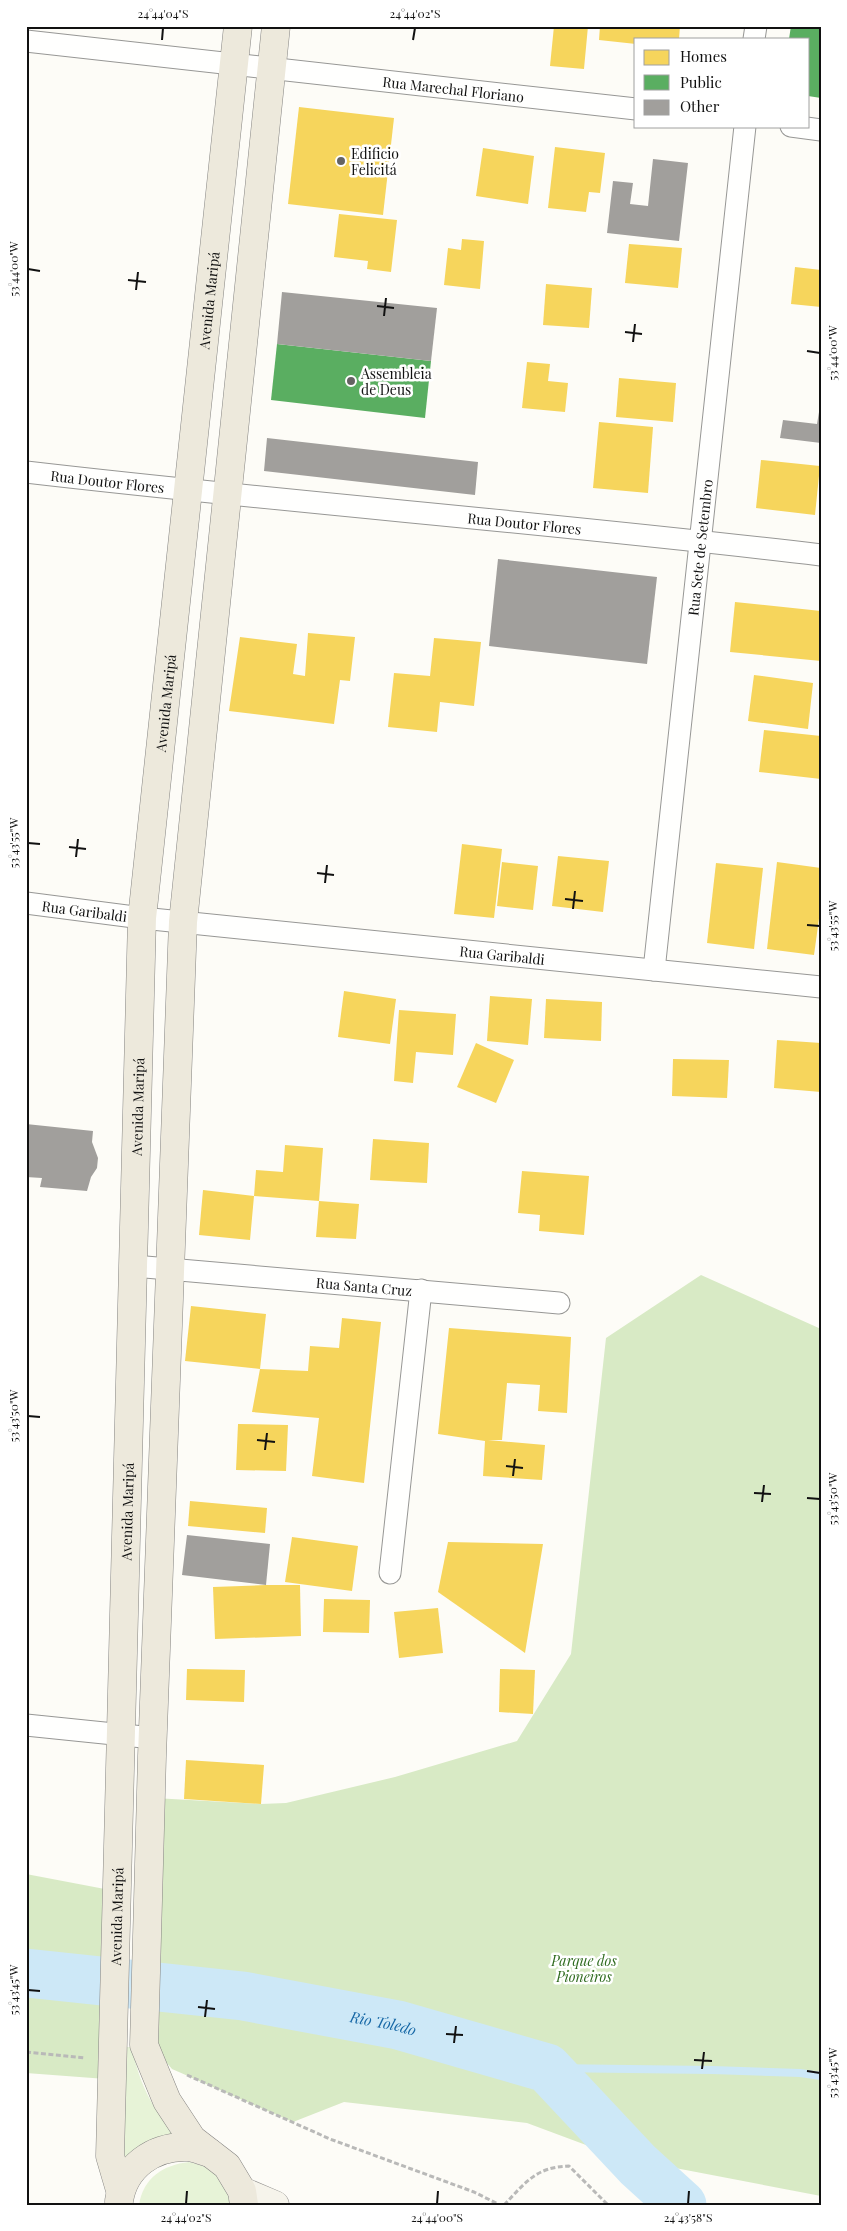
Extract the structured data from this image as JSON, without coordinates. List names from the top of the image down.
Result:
{
  "streets": {
    "main road": ["Avenida Maripá"],
    "street": [
      "Rua Marechal Floriano",
      "Rua Doutor Flores",
      "Rua Sete de Setembro",
      "Rua Garibaldi",
      "Rua Santa Cruz"
    ]
  },
  "crossings": [
    ["Rua Marechal Floriano", "Avenida Maripá"],
    ["Avenida Maripá", "Rua Doutor Flores"],
    ["Avenida Maripá", "Rua Garibaldi"],
    ["Avenida Maripá", "Rua Santa Cruz"],
    ["Rua Doutor Flores", "Rua Sete de Setembro"],
    ["Rua Sete de Setembro", "Rua Garibaldi"]
  ],
  "water": ["Rio Toledo"],
  "parks": ["Parque dos Pioneiros"],
  "places": ["Edificio Felicitá", "Assembleia de Deus"],
  "legend": ["Homes", "Public", "Other"],
  "coordinates": [
    "24°44'04\"S",
    "24°44'02\"S",
    "53°44'00\"W",
    "53°43'55\"W",
    "53°43'50\"W",
    "53°43'45\"W",
    "24°44'00\"S",
    "24°43'58\"S"
  ]
}
